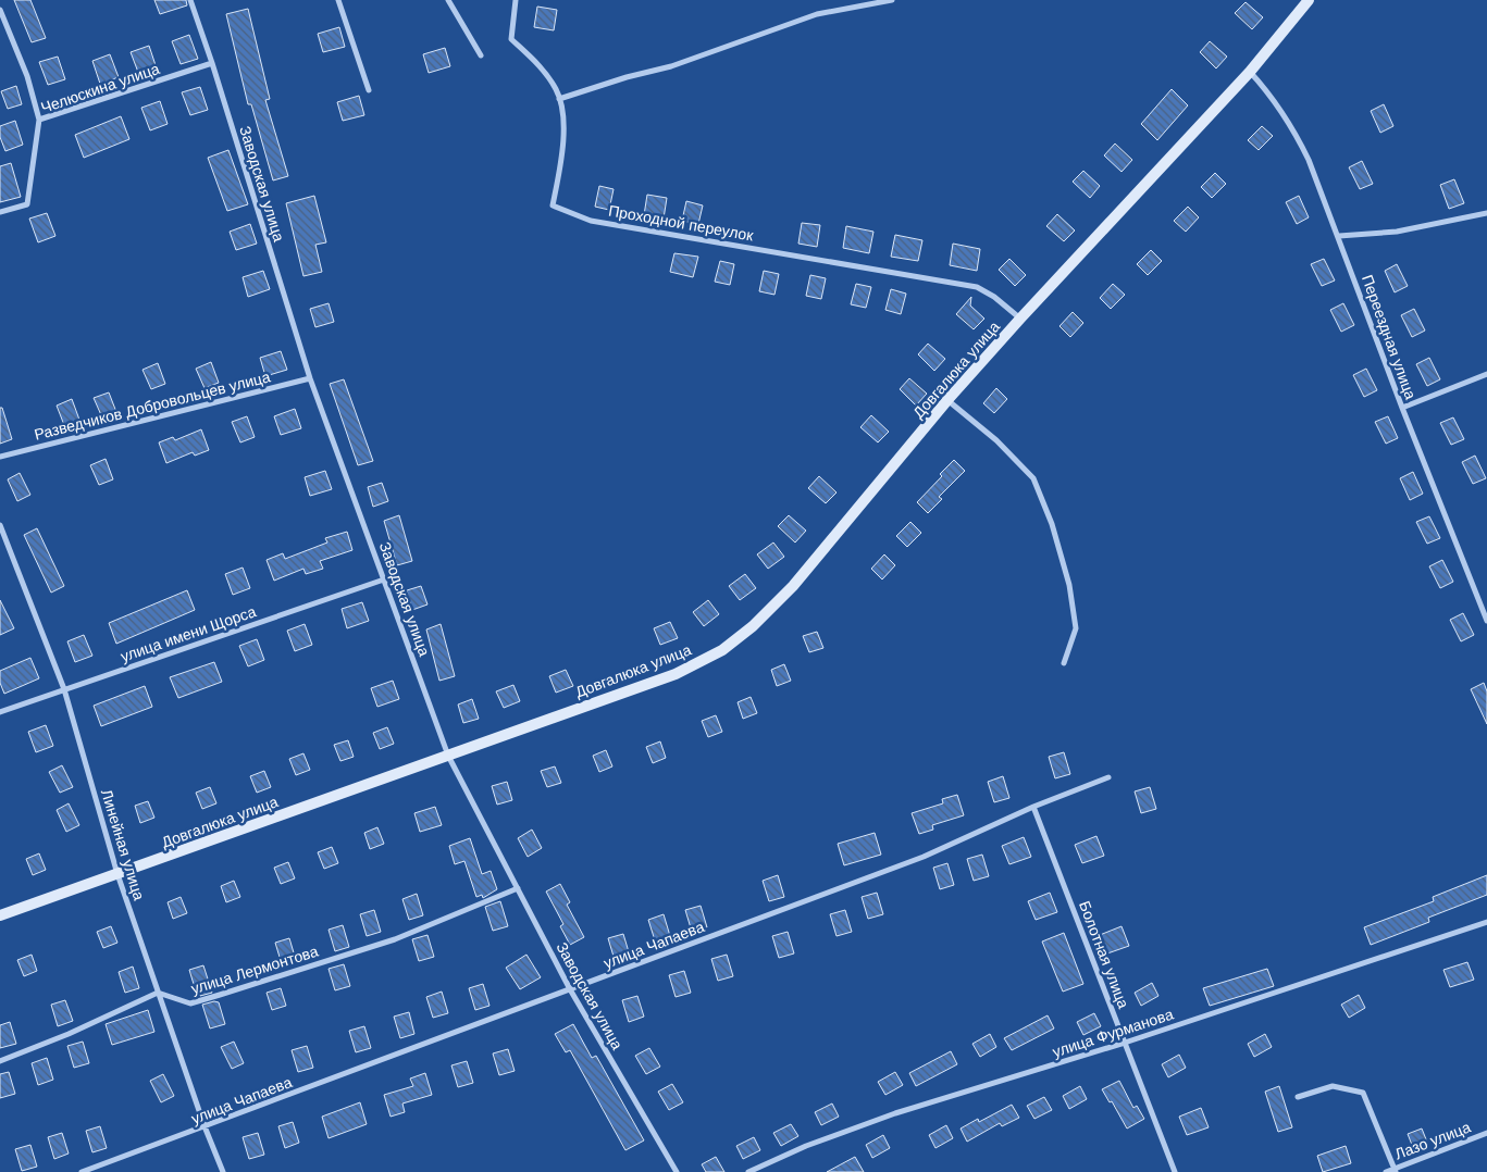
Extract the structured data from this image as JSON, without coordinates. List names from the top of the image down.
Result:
{
  "streets": {
    "street": [
      "Челюскина улица",
      "Заводская улица",
      "Проходной переулок",
      "Переездная улица",
      "Довгалюка улица",
      "Разведчиков Добровольцев улица",
      "улица имени Щорса",
      "Линейная улица",
      "улица Чапаева",
      "Болотная улица",
      "улица Лермонтова",
      "улица Фурманова",
      "Лазо улица"
    ]
  },
  "crossings": [
    ["Челюскина улица", "Заводская улица"],
    ["Заводская улица", "Довгалюка улица"],
    ["Заводская улица", "Разведчиков Добровольцев улица"],
    ["Заводская улица", "улица имени Щорса"],
    ["Заводская улица", "улица Чапаева"],
    ["Заводская улица", "улица Лермонтова"],
    ["Проходной переулок", "Довгалюка улица"],
    ["Переездная улица", "Довгалюка улица"],
    ["Довгалюка улица", "Линейная улица"],
    ["улица имени Щорса", "Линейная улица"],
    ["Линейная улица", "улица Чапаева"],
    ["Линейная улица", "улица Лермонтова"],
    ["улица Чапаева", "Болотная улица"],
    ["Болотная улица", "улица Фурманова"]
  ]
}
